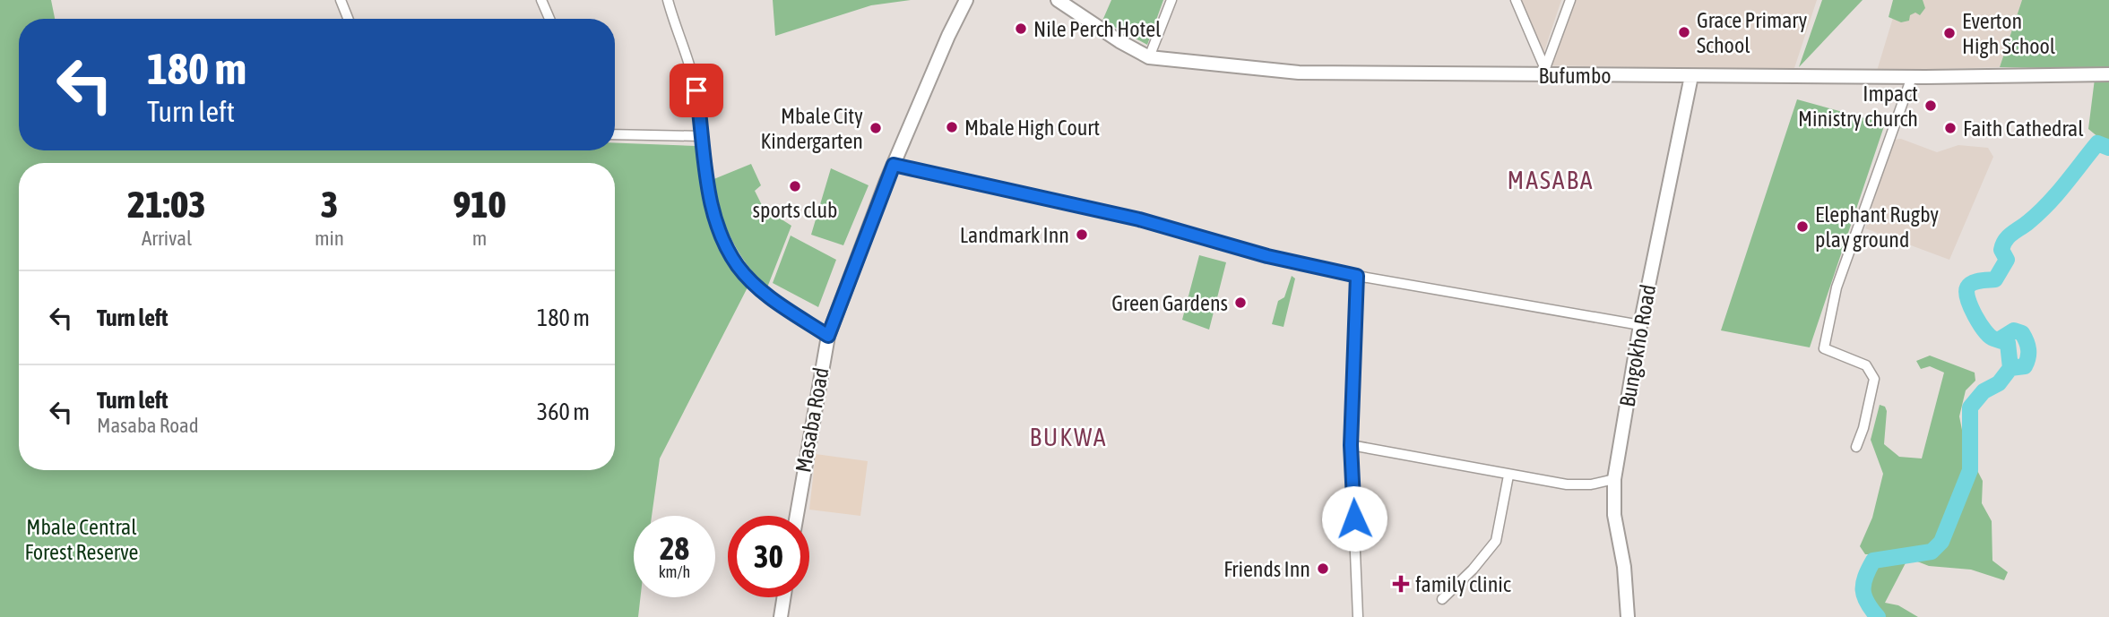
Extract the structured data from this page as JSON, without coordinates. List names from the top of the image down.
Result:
{
  "streets": {
    "street": ["Bufumbo", "Bungokho Road", "Masaba Road"]
  },
  "crossings": [
    ["Bufumbo", "Bungokho Road"]
  ],
  "districts": ["MASABA", "BUKWA"],
  "parks": ["Mbale Central Forest Reserve"],
  "places": {
    "other": [
      "Nile Perch Hotel",
      "Grace Primary School",
      "Everton High School",
      "Impact Ministry church",
      "Mbale High Court",
      "Mbale City Kindergarten",
      "Faith Cathedral",
      "sports club",
      "Elephant Rugby play ground",
      "Landmark Inn",
      "Green Gardens",
      "Friends Inn"
    ],
    "health": ["family clinic"]
  },
  "page": {
    "turn": ["180 m", "Turn left"],
    "eta": [
      "21:03",
      "Arrival",
      "3",
      "min",
      "910",
      "m"
    ],
    "list": [
      {
        "name": "Turn left",
        "value": "180 m"
      },
      {
        "name": "Turn left",
        "note": "Masaba Road",
        "value": "360 m"
      }
    ],
    "speed": "28 km/h",
    "limit": "30"
  }
}
